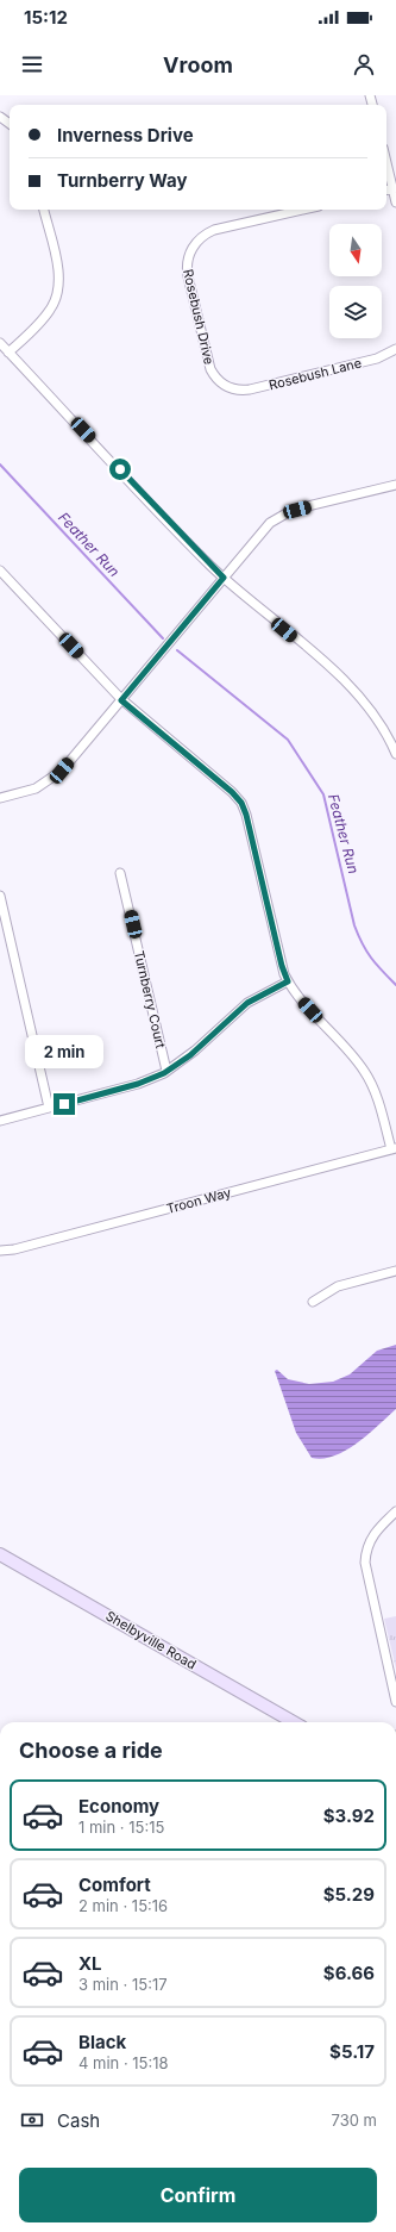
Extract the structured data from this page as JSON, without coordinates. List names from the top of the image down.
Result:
{
  "streets": {
    "main road": ["Shelbyville Road"],
    "street": [
      "Rosebush Drive",
      "Rosebush Lane",
      "Turnberry Court",
      "Troon Way"
    ]
  },
  "crossings": [
    ["Rosebush Drive", "Rosebush Lane"]
  ],
  "water": ["Feather Run"],
  "north": "bottom",
  "page": {
    "status": "15:12",
    "header": "Vroom",
    "banner": ["Inverness Drive", "Turnberry Way"],
    "bubble": "2 min",
    "heading": "Choose a ride",
    "list": [
      {
        "name": "Economy",
        "note": "1 min · 15:15",
        "value": "$3.92"
      },
      {
        "name": "Comfort",
        "note": "2 min · 15:16",
        "value": "$5.29"
      },
      {
        "name": "XL",
        "note": "3 min · 15:17",
        "value": "$6.66"
      },
      {
        "name": "Black",
        "note": "4 min · 15:18",
        "value": "$5.17"
      }
    ],
    "pay": ["Cash", "730 m"],
    "buttons": "Confirm"
  }
}
